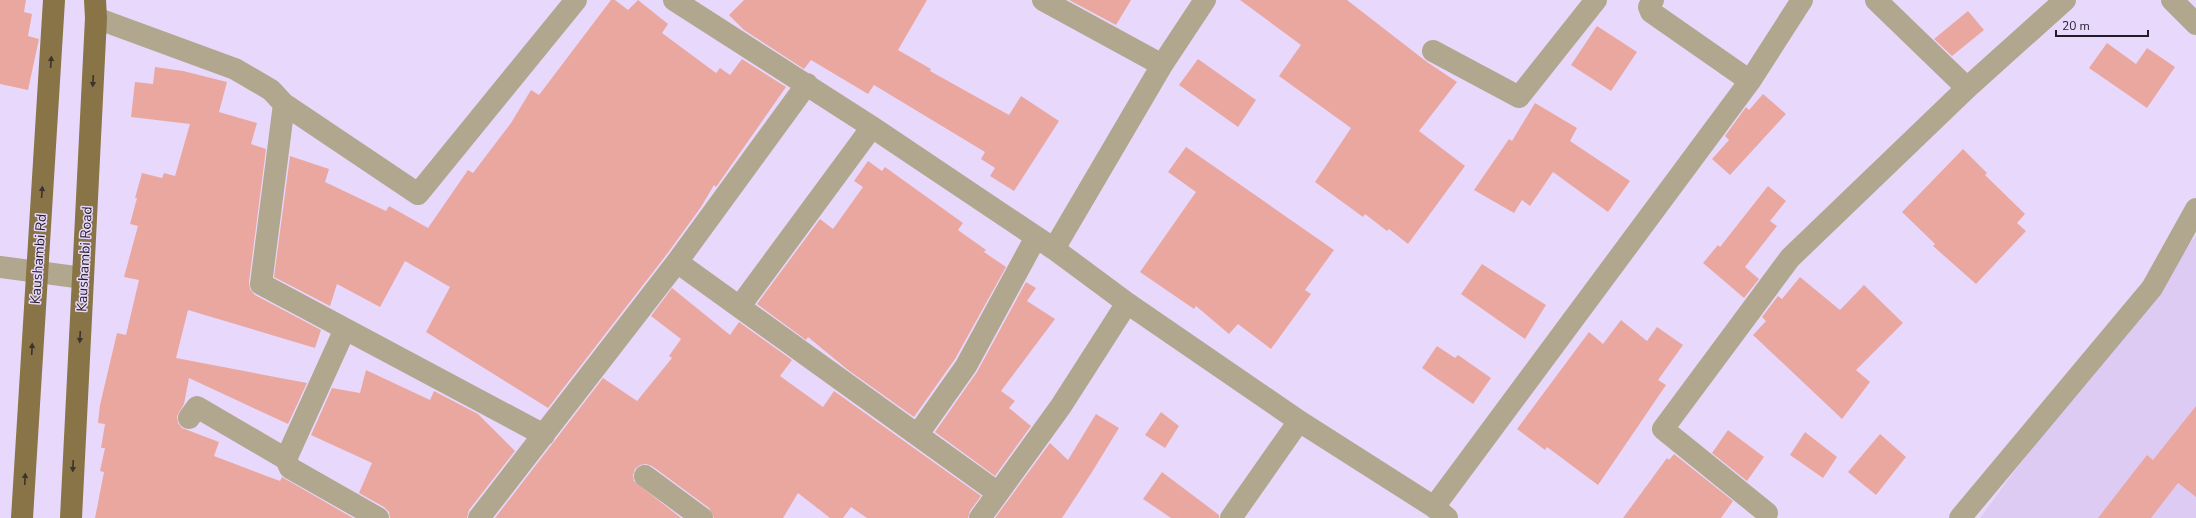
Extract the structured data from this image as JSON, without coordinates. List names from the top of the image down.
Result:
{
  "streets": {
    "main road": ["Kaushambi Rd", "Kaushambi Road"]
  },
  "one_way": ["Kaushambi Rd", "Kaushambi Road"],
  "scale_bar": "20 m"
}
